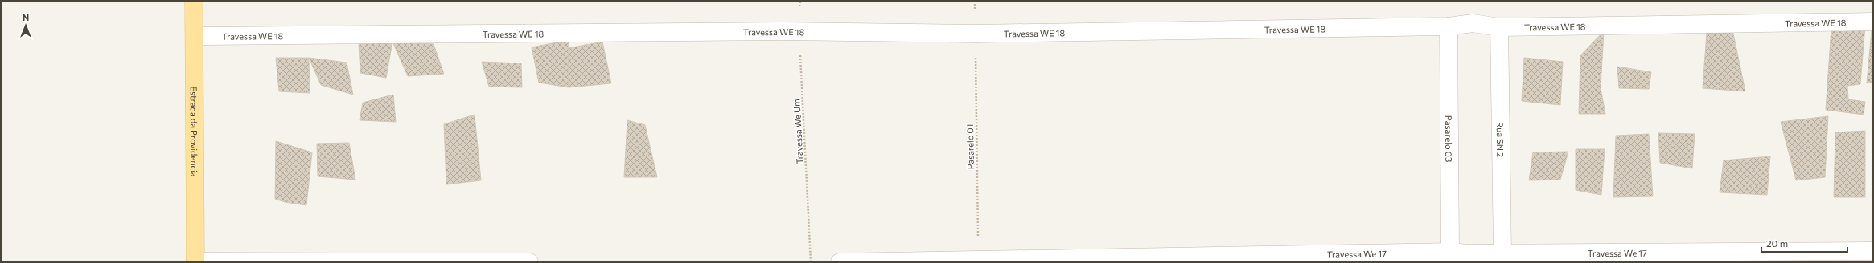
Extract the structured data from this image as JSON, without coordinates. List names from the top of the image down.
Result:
{
  "streets": {
    "main road": ["Estrada da Providencia"],
    "street": [
      "Travessa WE 18",
      "Pasarelo 03",
      "Rua SN 2",
      "Travessa We 17"
    ],
    "path": ["Travessa We Um", "Pasarelo 01"]
  },
  "crossings": [
    ["Travessa WE 18", "Estrada da Providencia"],
    ["Travessa WE 18", "Travessa We Um"],
    ["Travessa WE 18", "Pasarelo 03"],
    ["Travessa WE 18", "Rua SN 2"],
    ["Travessa WE 18", "Pasarelo 01"],
    ["Pasarelo 03", "Travessa We 17"],
    ["Rua SN 2", "Travessa We 17"],
    ["Pasarelo 01", "Travessa We 17"]
  ],
  "scale_bar": "20 m",
  "north": "top"
}
